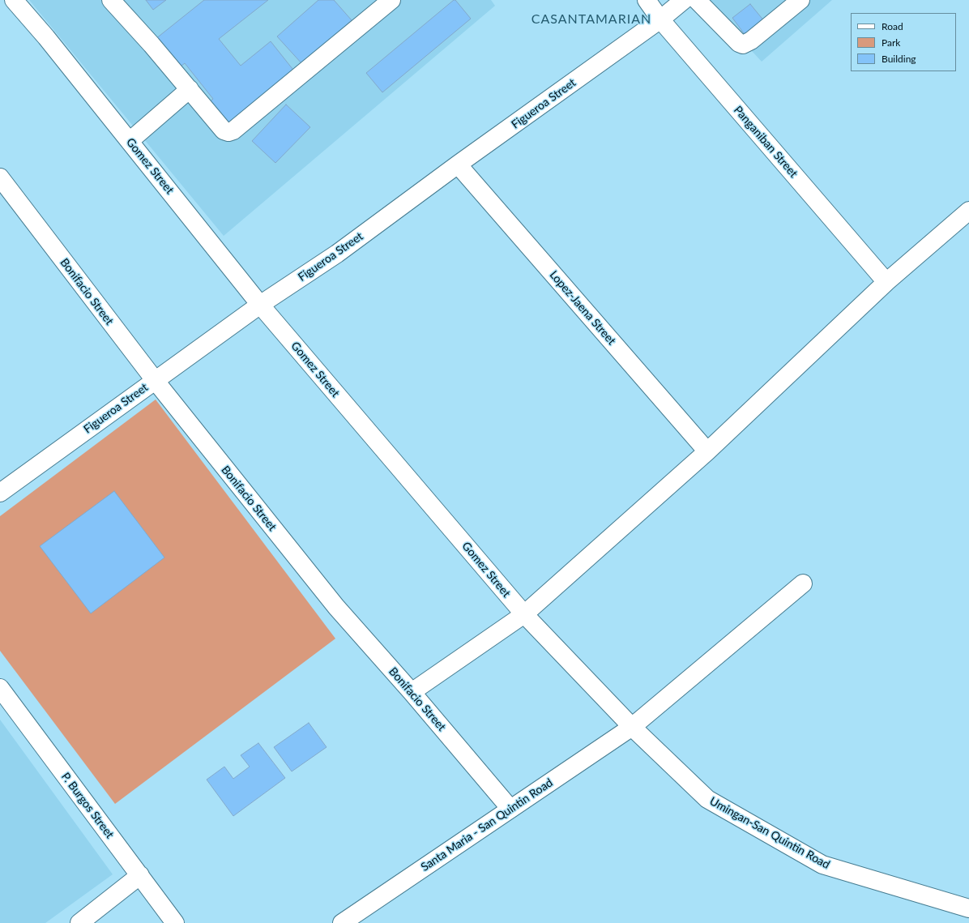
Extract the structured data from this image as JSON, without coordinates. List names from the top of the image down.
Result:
{
  "streets": {
    "street": [
      "Figueroa Street",
      "Panganiban Street",
      "Gomez Street",
      "Bonifacio Street",
      "Lopez-Jaena Street",
      "P. Burgos Street",
      "Santa Maria - San Quintin Road",
      "Umingan-San Quintin Road"
    ]
  },
  "crossings": [
    ["Figueroa Street", "Panganiban Street"],
    ["Figueroa Street", "Gomez Street"],
    ["Figueroa Street", "Bonifacio Street"],
    ["Figueroa Street", "Lopez-Jaena Street"],
    ["Gomez Street", "Santa Maria - San Quintin Road"],
    ["Gomez Street", "Umingan-San Quintin Road"],
    ["Bonifacio Street", "Santa Maria - San Quintin Road"],
    ["Santa Maria - San Quintin Road", "Umingan-San Quintin Road"]
  ],
  "districts": ["CASANTAMARIAN"],
  "legend": ["Road", "Park", "Building"]
}
